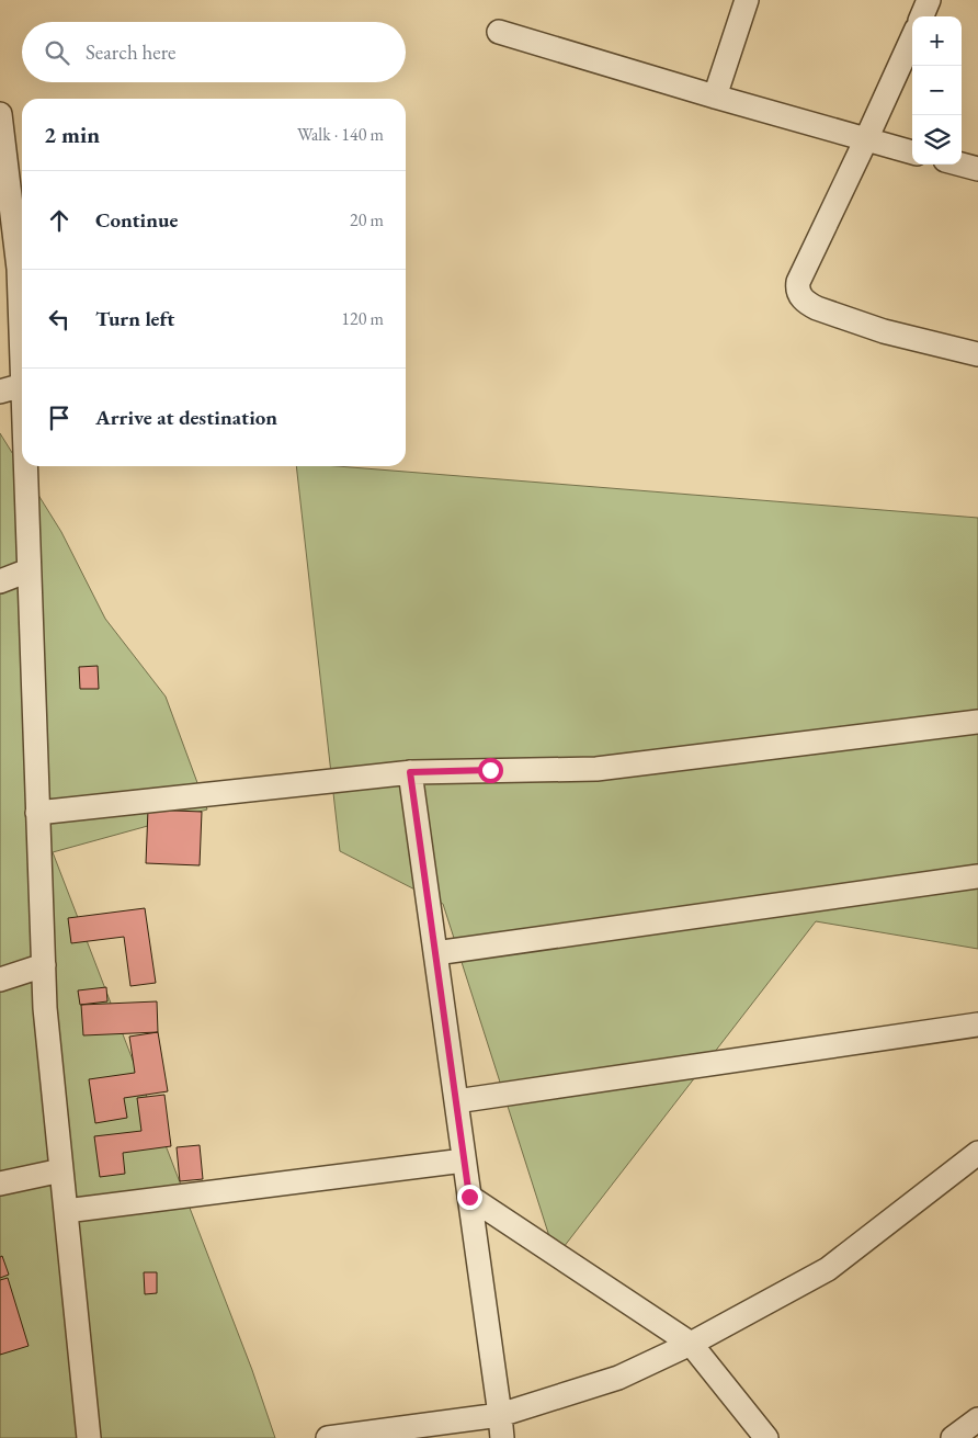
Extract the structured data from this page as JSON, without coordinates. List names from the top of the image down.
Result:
{
  "page": {
    "map_buttons": ["+", "−"],
    "search": "Search here",
    "heading": ["2 min", "Walk · 140 m"],
    "list": [
      ["Continue", "20 m"],
      ["Turn left", "120 m"],
      "Arrive at destination"
    ]
  }
}
